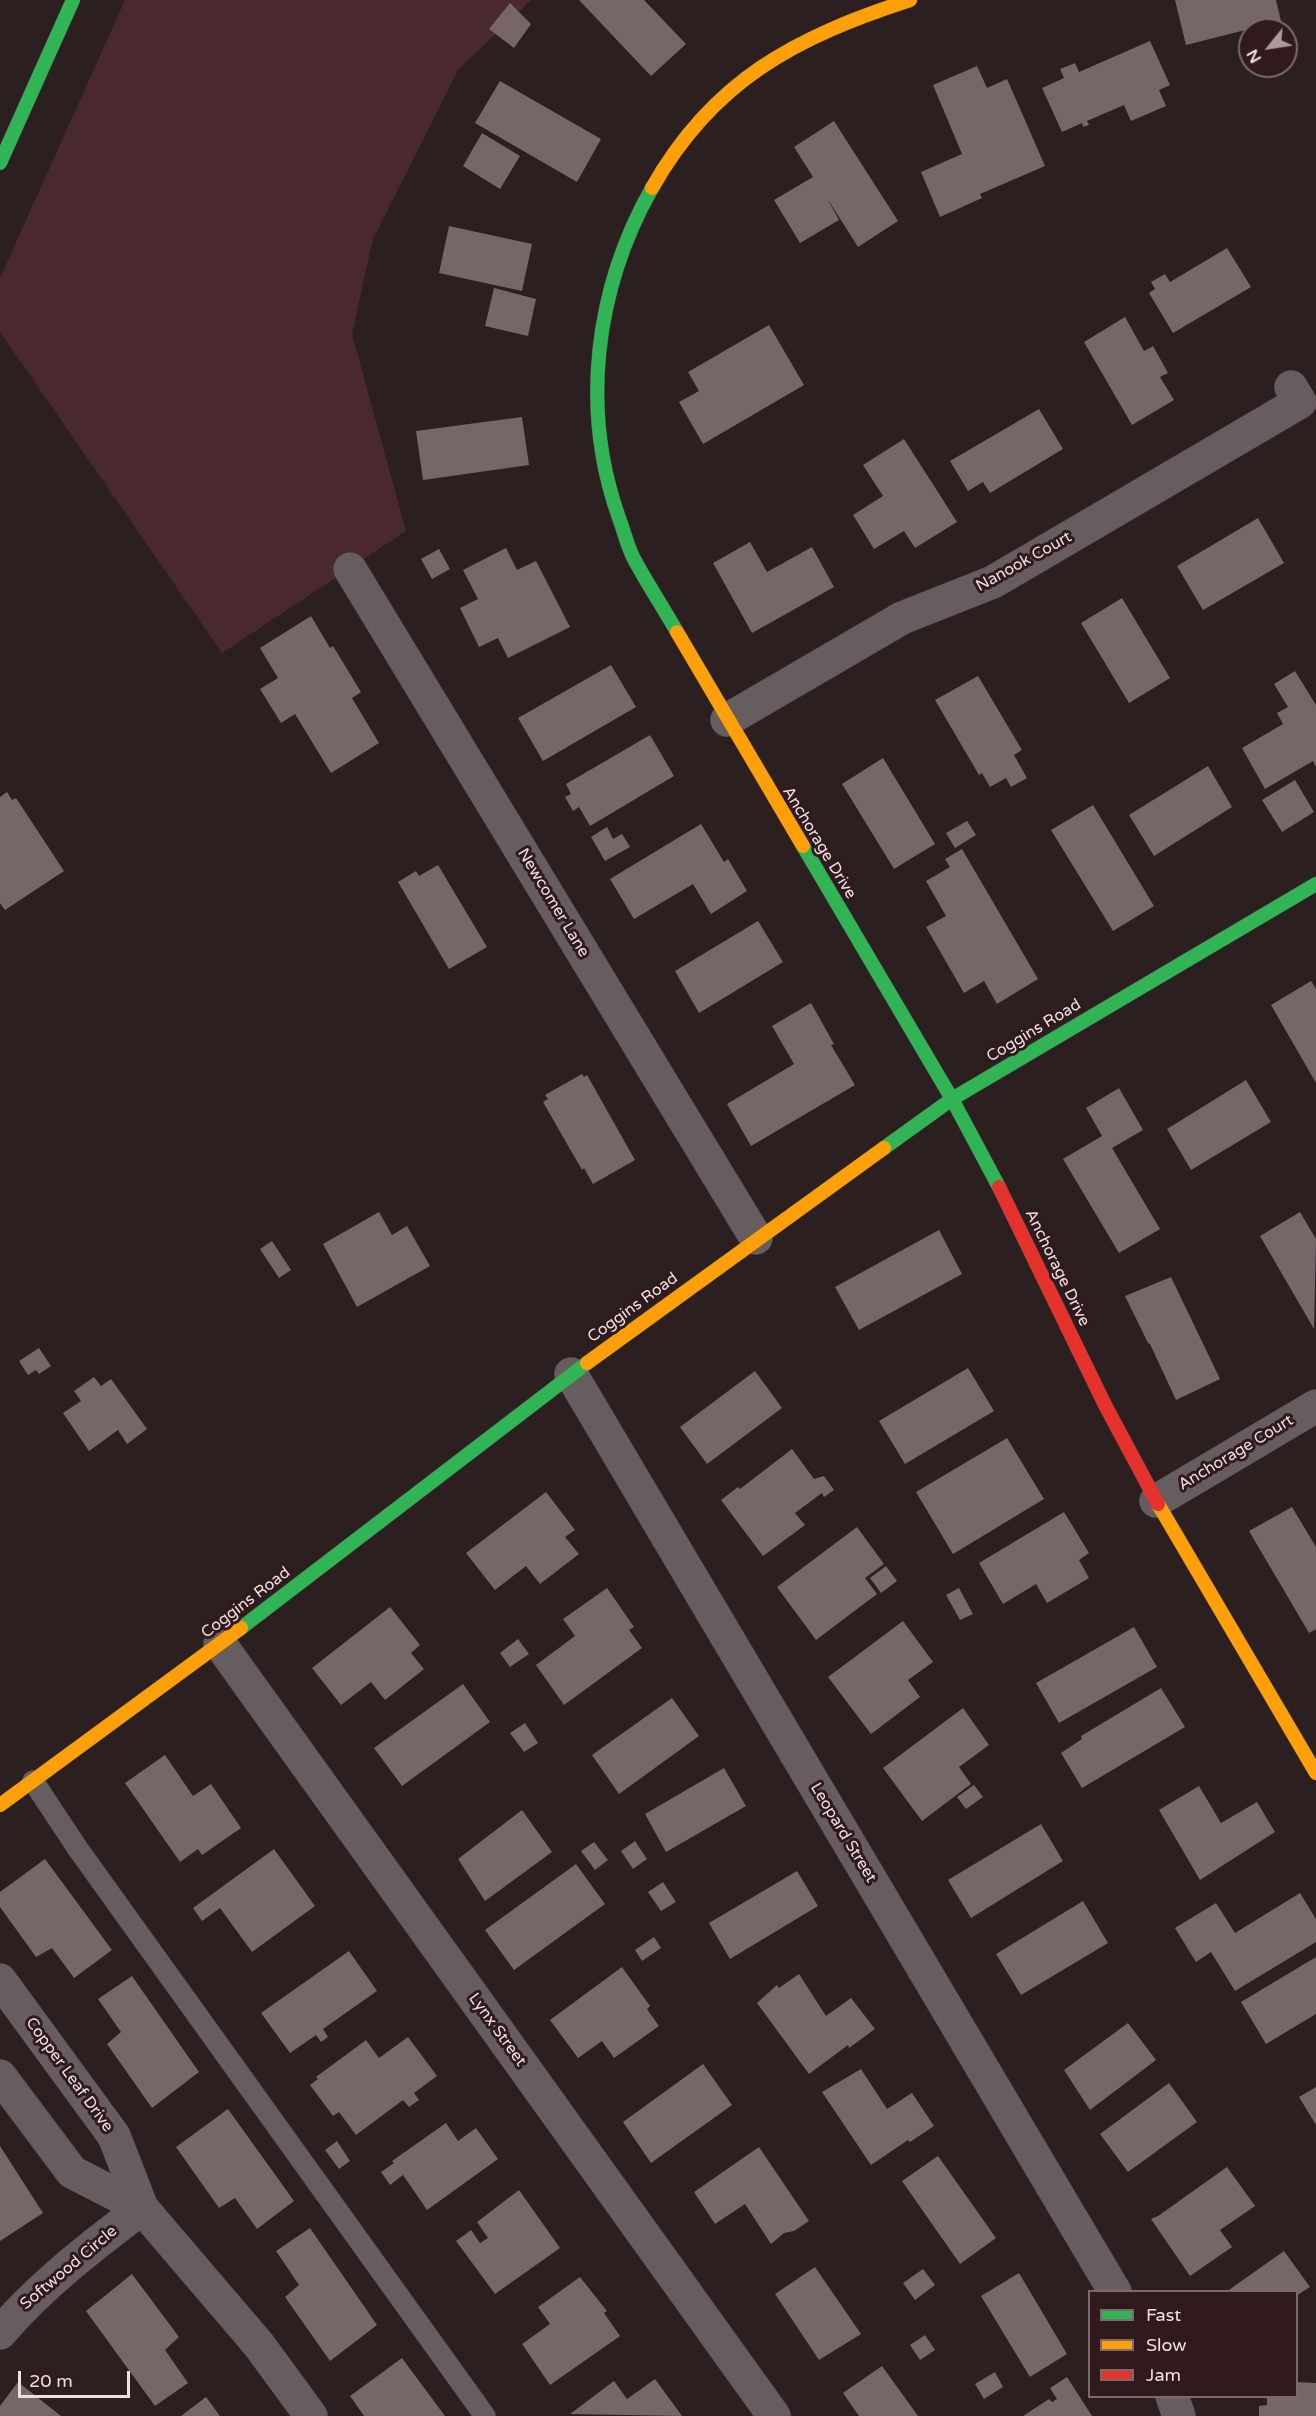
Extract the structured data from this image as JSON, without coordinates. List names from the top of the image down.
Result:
{
  "streets": {
    "main road": ["Anchorage Drive", "Coggins Road"],
    "street": [
      "Nanook Court",
      "Newcomer Lane",
      "Anchorage Court",
      "Leopard Street",
      "Lynx Street",
      "Copper Leaf Drive",
      "Softwood Circle"
    ]
  },
  "crossings": [
    ["Nanook Court", "Anchorage Drive"],
    ["Anchorage Drive", "Coggins Road"],
    ["Anchorage Drive", "Anchorage Court"],
    ["Newcomer Lane", "Coggins Road"],
    ["Coggins Road", "Leopard Street"],
    ["Coggins Road", "Lynx Street"],
    ["Copper Leaf Drive", "Softwood Circle"]
  ],
  "legend": ["Fast", "Slow", "Jam"],
  "scale_bar": "20 m",
  "north": "bottom left"
}
